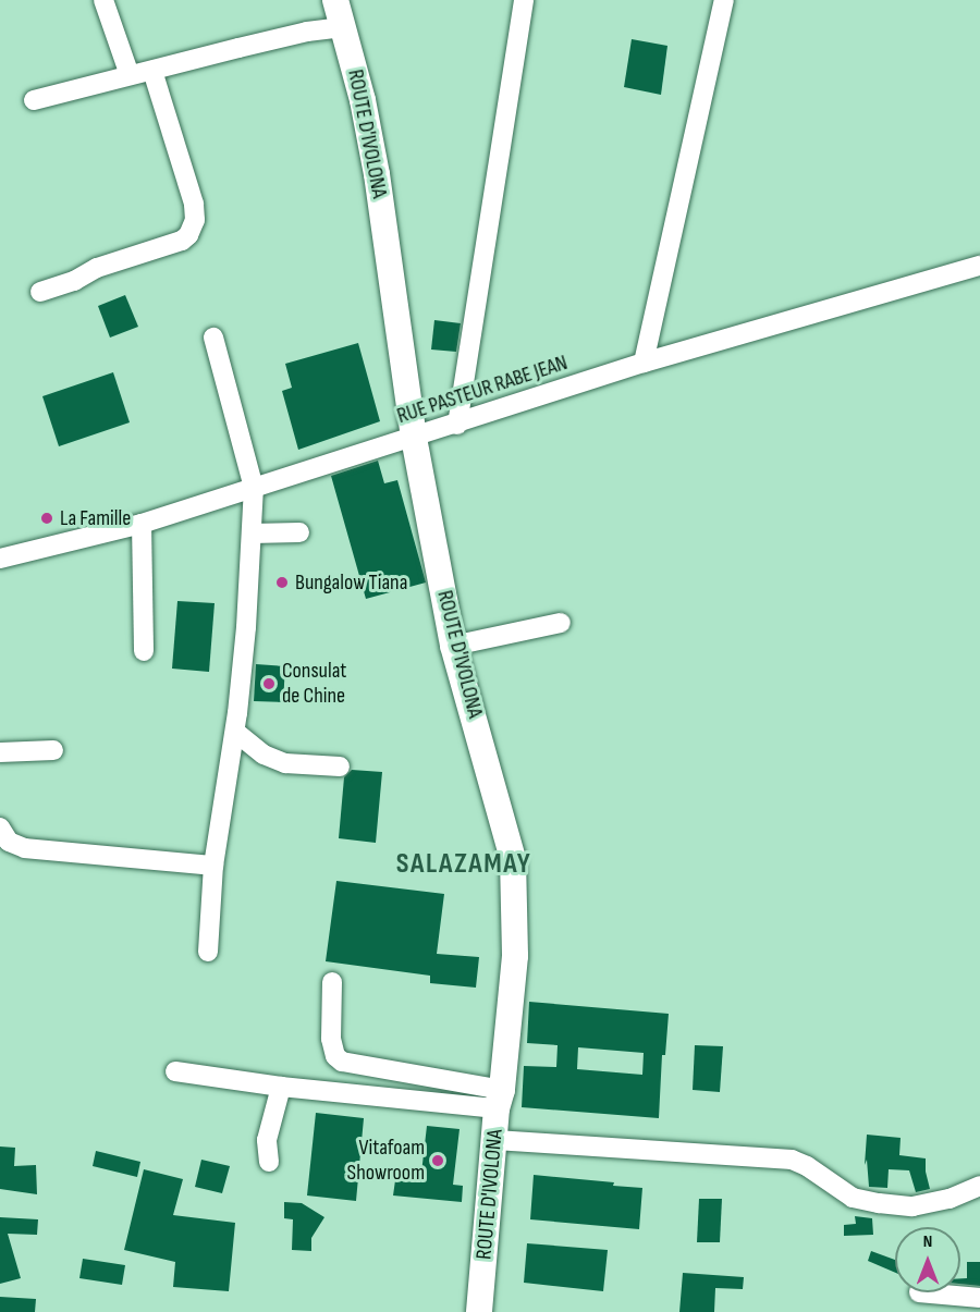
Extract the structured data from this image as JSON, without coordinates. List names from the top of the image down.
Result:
{
  "streets": {
    "main road": ["ROUTE D'IVOLONA"],
    "street": ["RUE PASTEUR RABE JEAN"]
  },
  "crossings": [
    ["ROUTE D'IVOLONA", "RUE PASTEUR RABE JEAN"]
  ],
  "districts": ["SALAZAMAY"],
  "places": [
    "La Famille",
    "Bungalow Tiana",
    "Consulat de Chine",
    "Vitafoam Showroom"
  ],
  "north": "top"
}
